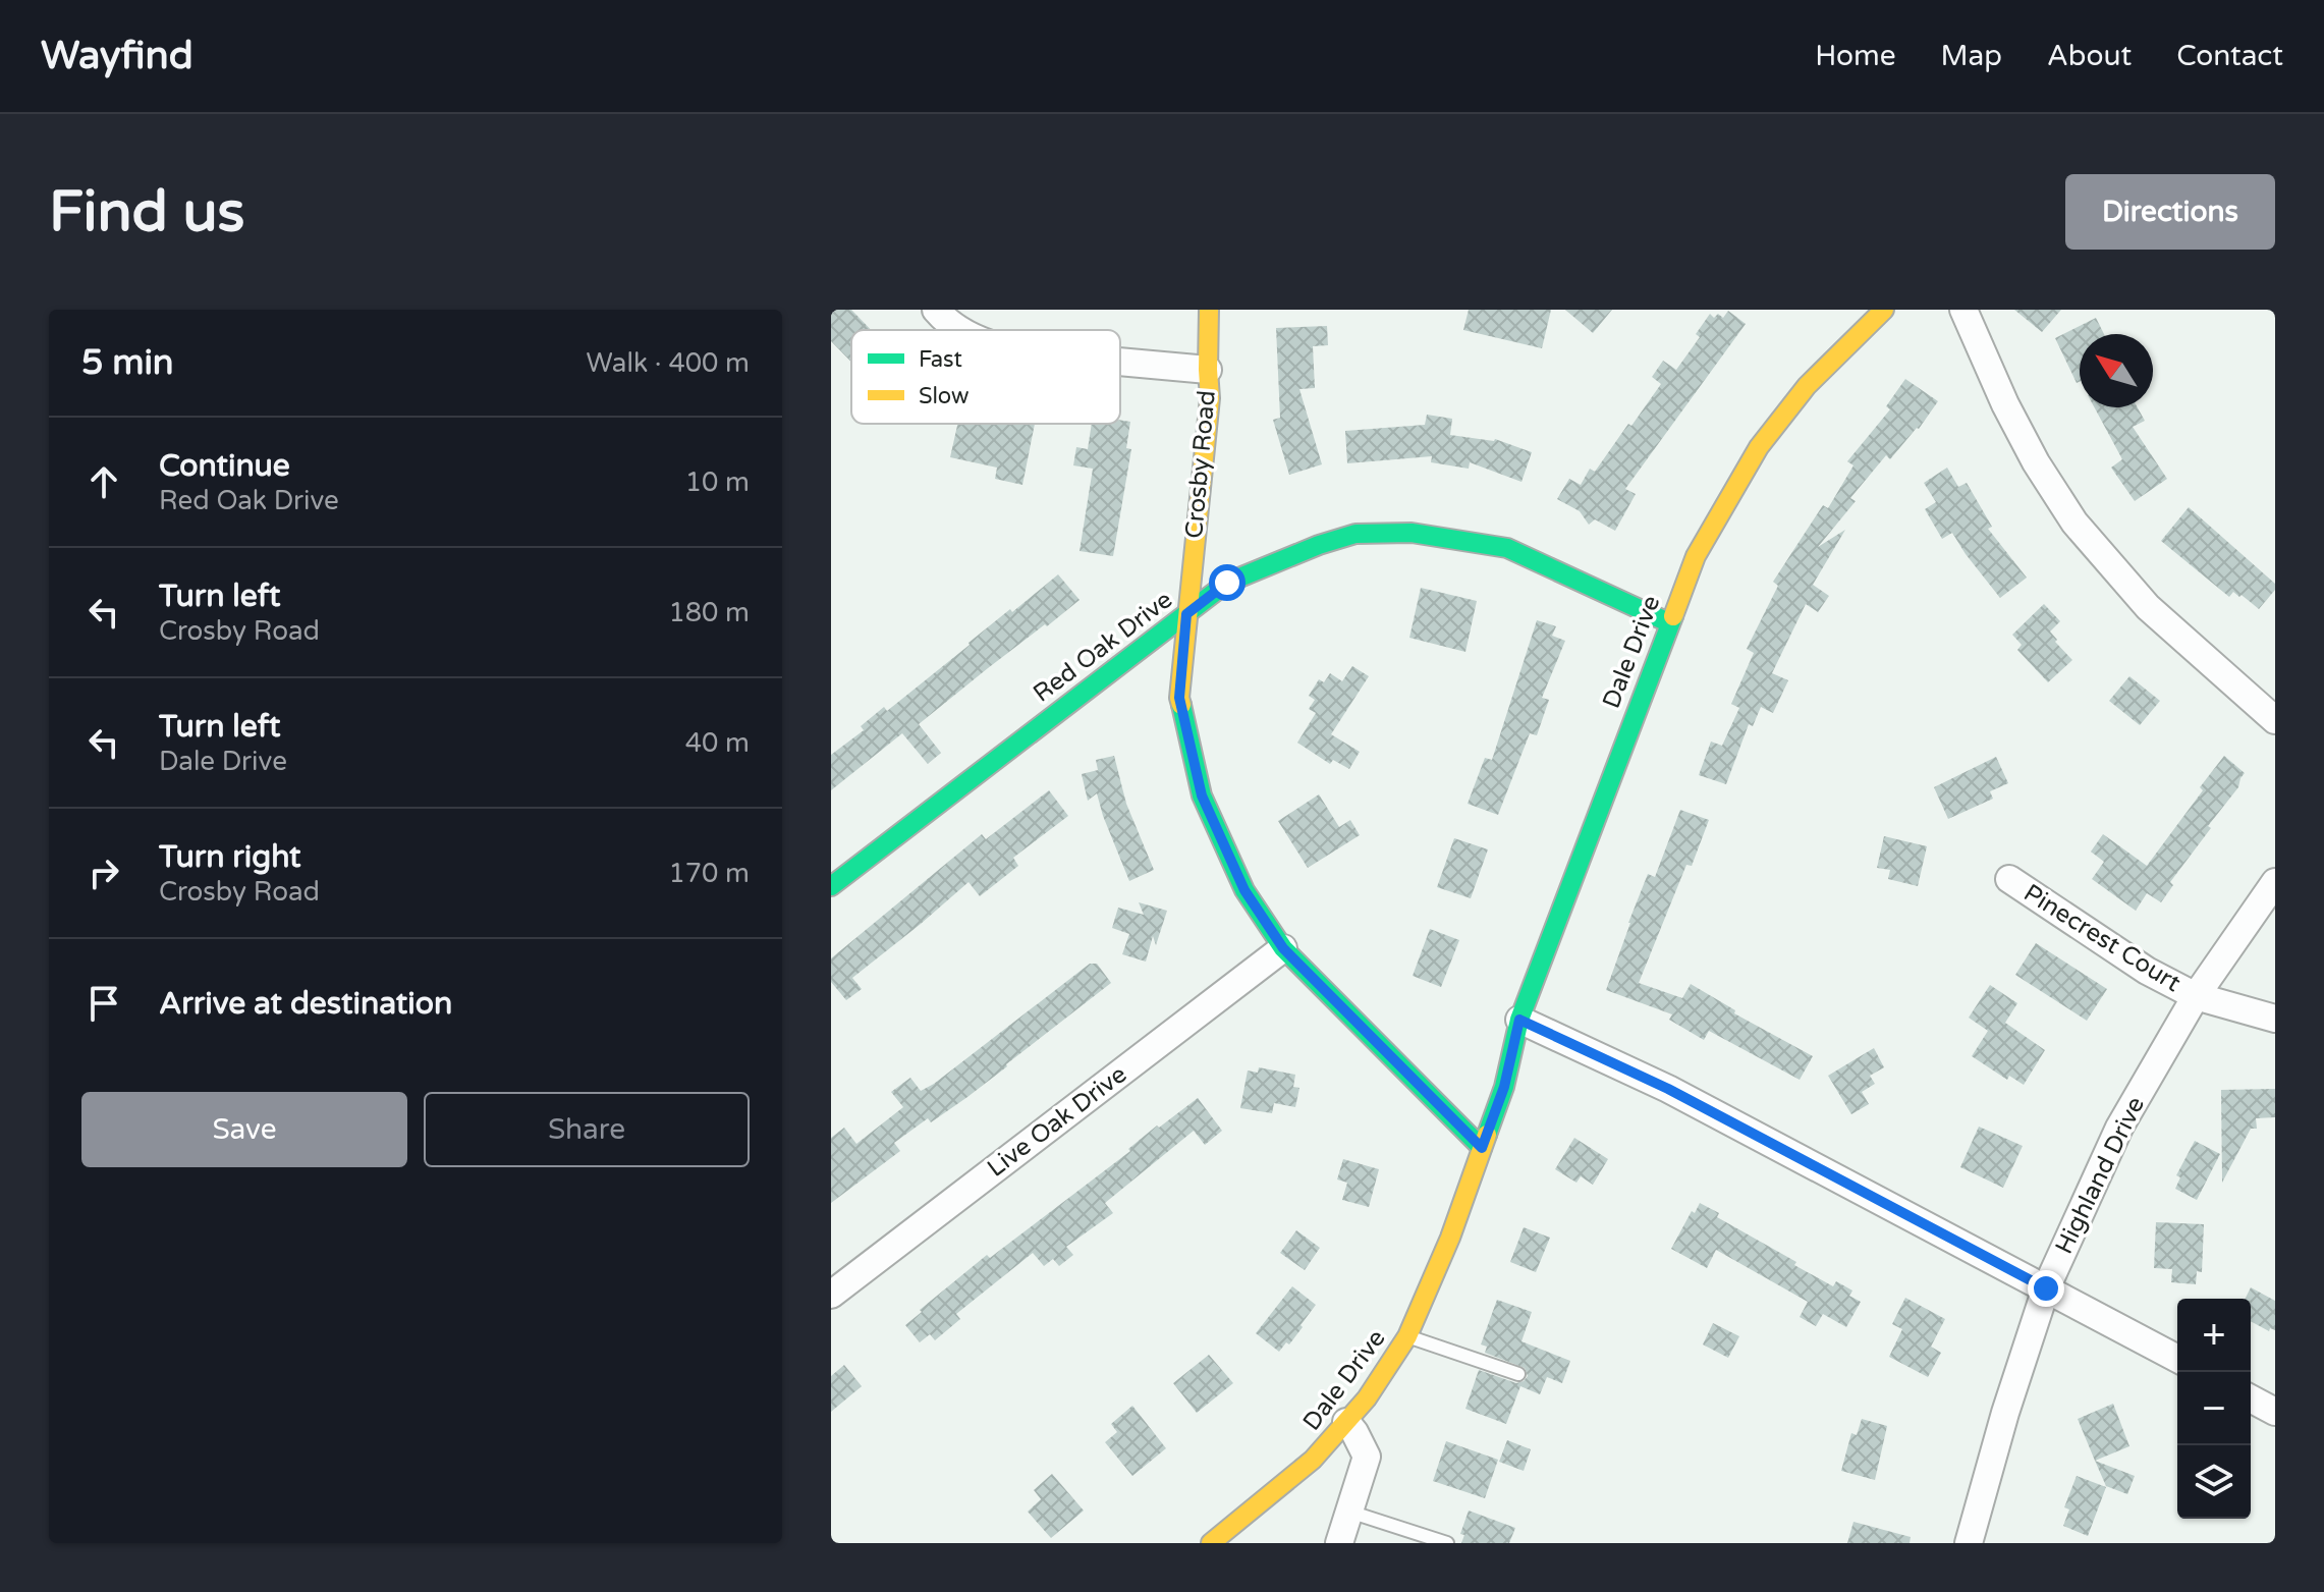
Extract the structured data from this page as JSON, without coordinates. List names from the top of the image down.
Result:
{
  "streets": {
    "street": [
      "Crosby Road",
      "Red Oak Drive",
      "Dale Drive",
      "Pinecrest Court",
      "Live Oak Drive",
      "Highland Drive"
    ]
  },
  "crossings": [
    ["Crosby Road", "Red Oak Drive"],
    ["Crosby Road", "Dale Drive"],
    ["Crosby Road", "Live Oak Drive"],
    ["Red Oak Drive", "Dale Drive"],
    ["Pinecrest Court", "Highland Drive"]
  ],
  "legend": ["Fast", "Slow"],
  "north": "top left",
  "page": {
    "header": "Wayfind",
    "nav": [
      "Home",
      "Map",
      "About",
      "Contact"
    ],
    "buttons": [
      "Directions",
      ["Save", "Share"]
    ],
    "title": "Find us",
    "heading": ["5 min", "Walk · 400 m"],
    "list": [
      ["Continue", "Red Oak Drive", "10 m"],
      ["Turn left", "Crosby Road", "180 m"],
      ["Turn left", "Dale Drive", "40 m"],
      ["Turn right", "Crosby Road", "170 m"],
      "Arrive at destination"
    ],
    "map_buttons": ["+", "−"]
  }
}
